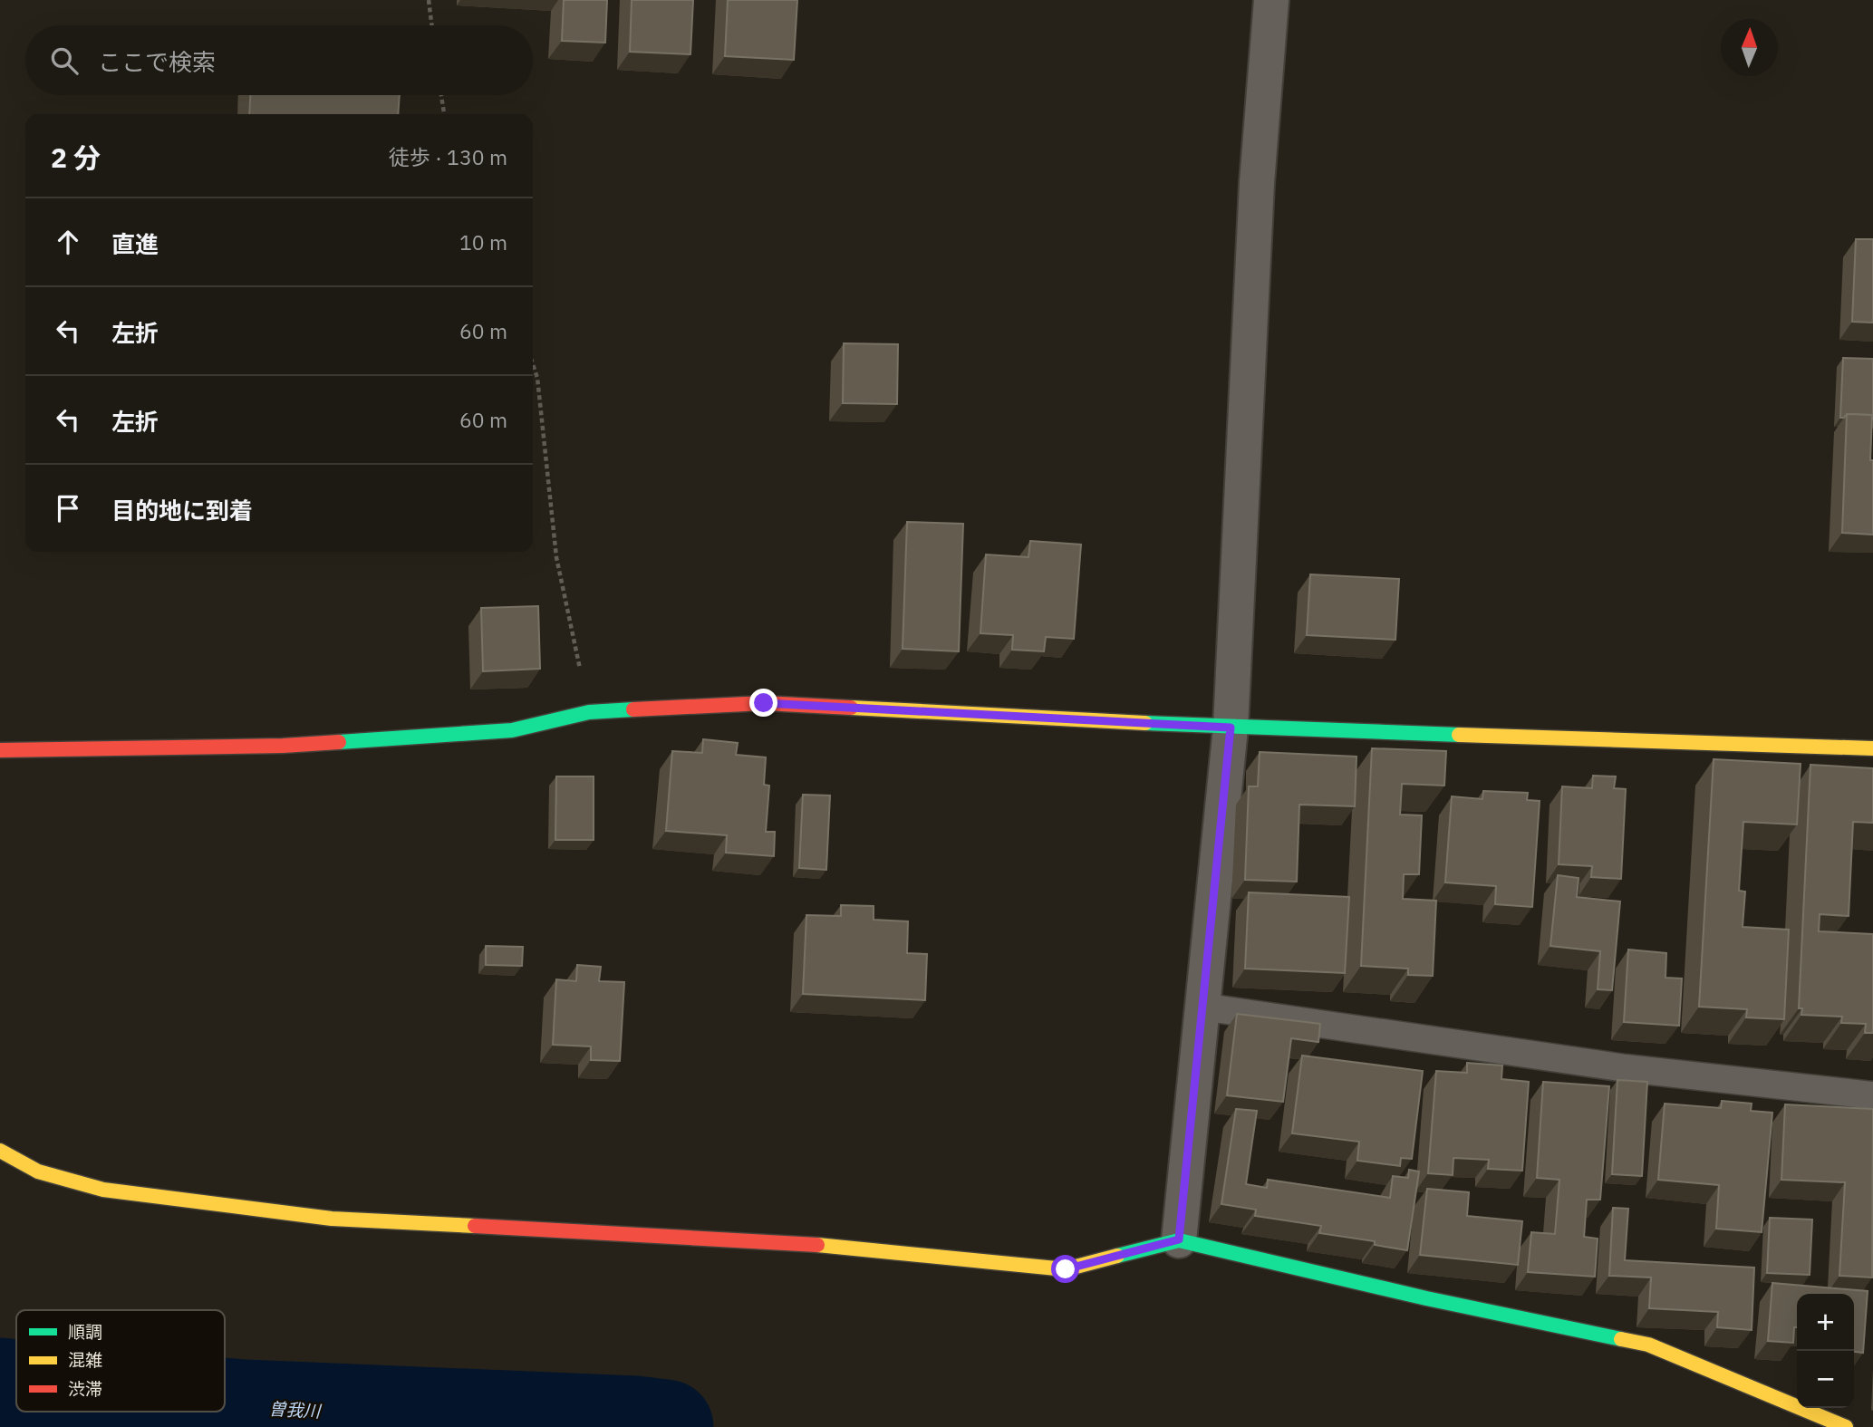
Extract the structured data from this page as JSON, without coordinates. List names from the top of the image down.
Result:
{
  "water": ["曽我川"],
  "legend": ["順調", "混雑", "渋滞"],
  "north": "top",
  "page": {
    "search": "ここで検索",
    "heading": ["2 分", "徒歩 · 130 m"],
    "list": [
      ["直進", "10 m"],
      ["左折", "60 m"],
      ["左折", "60 m"],
      "目的地に到着"
    ],
    "map_buttons": ["+", "−"]
  }
}
